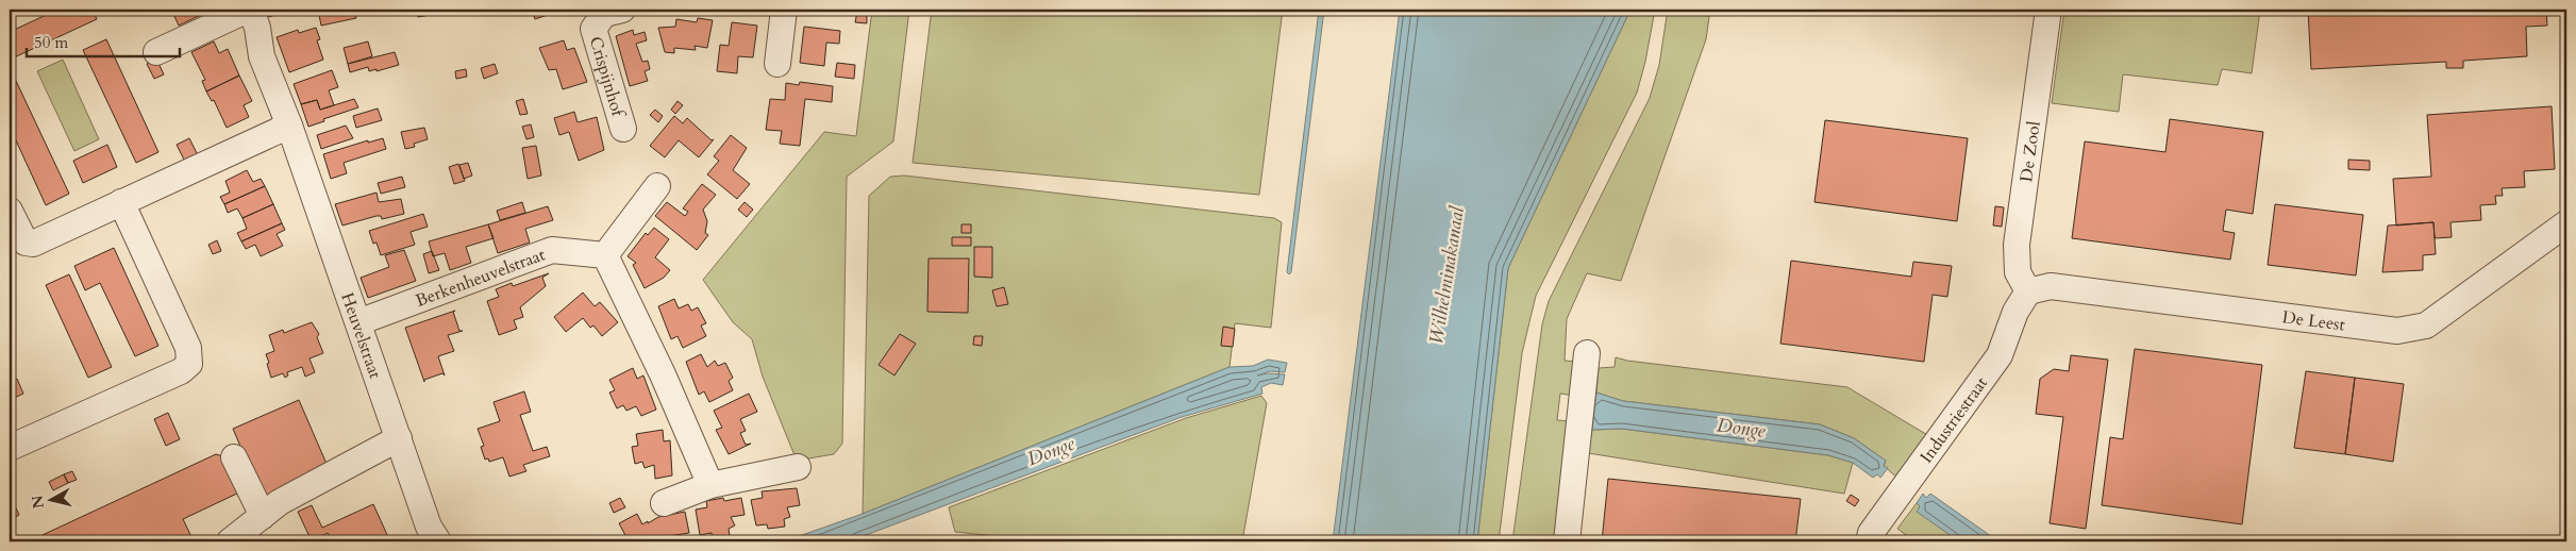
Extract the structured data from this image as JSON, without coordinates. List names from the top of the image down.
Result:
{
  "streets": {
    "street": [
      "Crispijnhof",
      "De Zool",
      "Berkenheuvelstraat",
      "De Leest",
      "Heuvelstraat",
      "Industriestraat"
    ]
  },
  "crossings": [
    ["De Zool", "De Leest"],
    ["De Zool", "Industriestraat"],
    ["Berkenheuvelstraat", "Heuvelstraat"],
    ["De Leest", "Industriestraat"]
  ],
  "water": ["Wilhelminakanaal", "Donge"],
  "scale_bar": "50 m",
  "north": "left"
}
